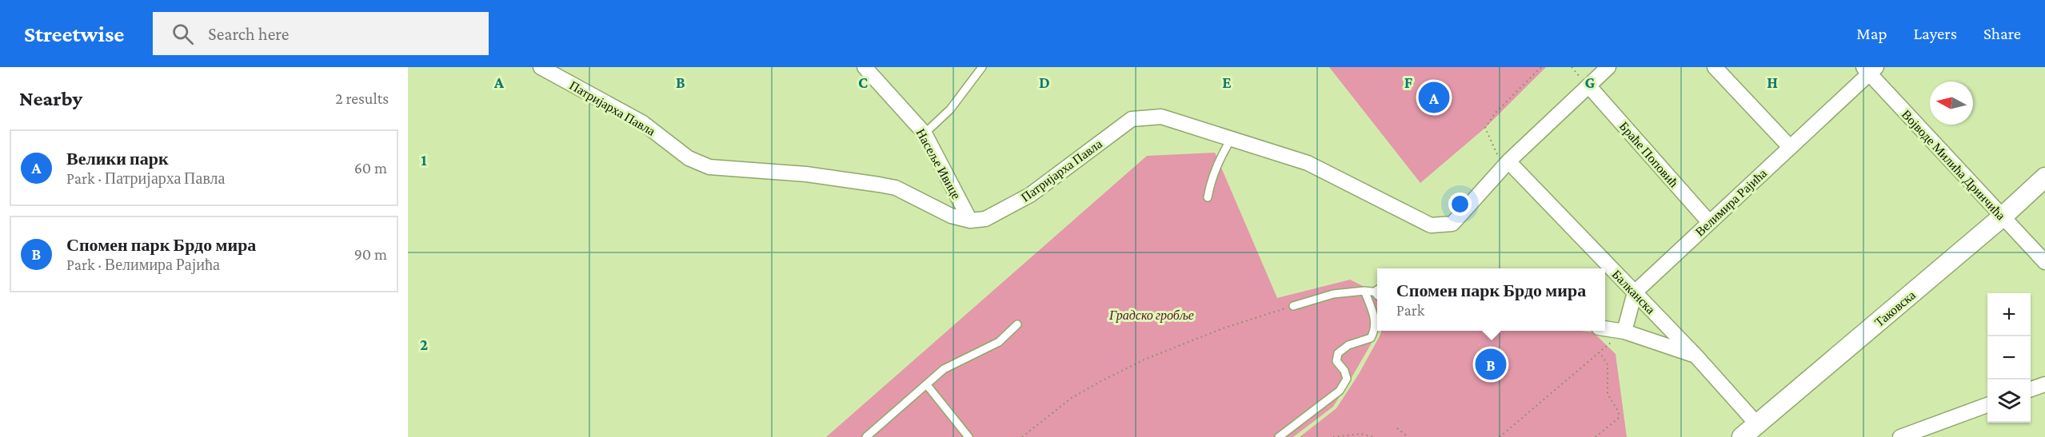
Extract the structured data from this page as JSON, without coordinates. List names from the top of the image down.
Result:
{
  "streets": {
    "street": [
      "Патријарха Павла",
      "Браће Поповић",
      "Насеље Ивице",
      "Војводе Милића Дринчића",
      "Велимира Рајића",
      "Балканска",
      "Таковска"
    ]
  },
  "crossings": [
    ["Патријарха Павла", "Браће Поповић"],
    ["Патријарха Павла", "Насеље Ивице"],
    ["Патријарха Павла", "Балканска"],
    ["Браће Поповић", "Велимира Рајића"],
    ["Војводе Милића Дринчића", "Велимира Рајића"],
    ["Војводе Милића Дринчића", "Таковска"],
    ["Велимира Рајића", "Балканска"],
    ["Балканска", "Таковска"]
  ],
  "parks": ["Градско гробље"],
  "north": "left",
  "page": {
    "header": "Streetwise",
    "search": "Search here",
    "nav": ["Map", "Layers", "Share"],
    "heading": ["Nearby", "2 results"],
    "pins": ["A", "B"],
    "list": [
      {
        "mark": "A",
        "name": "Велики парк",
        "note": "Park · Патријарха Павла",
        "value": "60 m"
      },
      {
        "mark": "B",
        "name": "Спомен парк Брдо мира",
        "note": "Park · Велимира Рајића",
        "value": "90 m"
      }
    ],
    "popup": ["Спомен парк Брдо мира", "Park"],
    "map_buttons": ["+", "−"]
  },
  "grid": {
    "columns": [
      "A",
      "B",
      "C",
      "D",
      "E",
      "F",
      "G",
      "H"
    ],
    "rows": ["1", "2"]
  }
}
